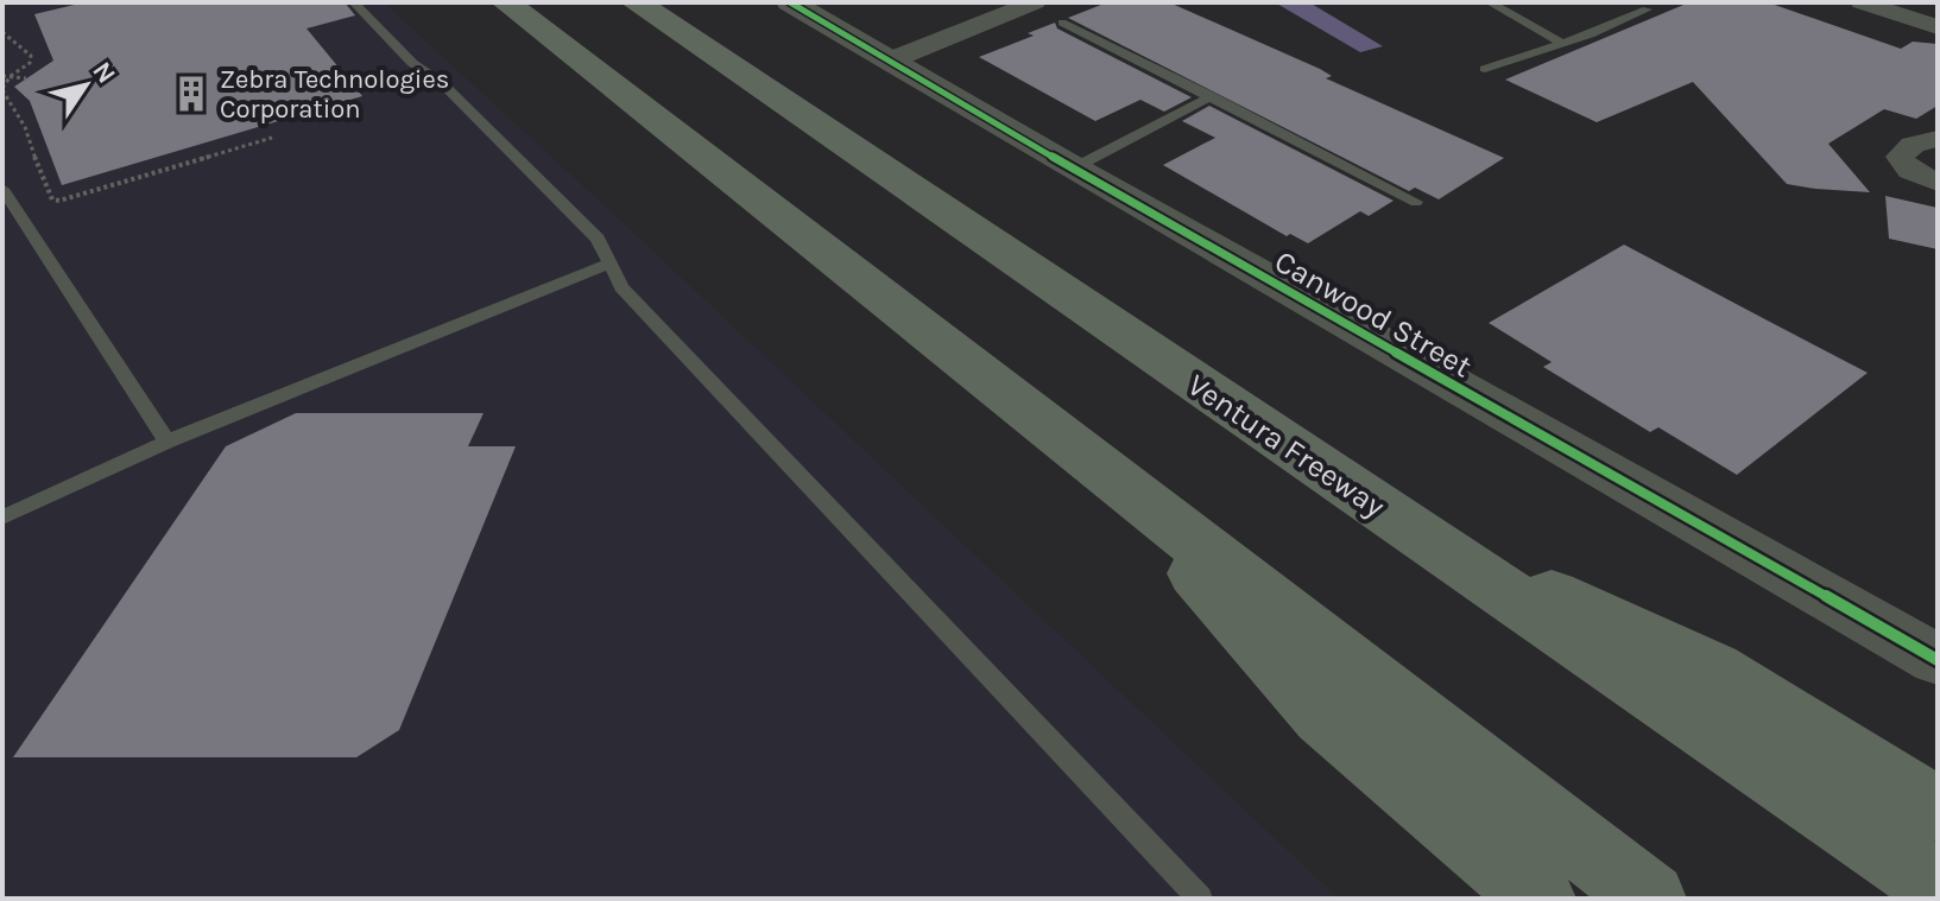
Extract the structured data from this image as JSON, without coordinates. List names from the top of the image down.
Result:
{
  "streets": {
    "highway": ["Ventura Freeway"],
    "street": ["Canwood Street"]
  },
  "places": {
    "building": ["Zebra Technologies Corporation"]
  },
  "north": "top right"
}
